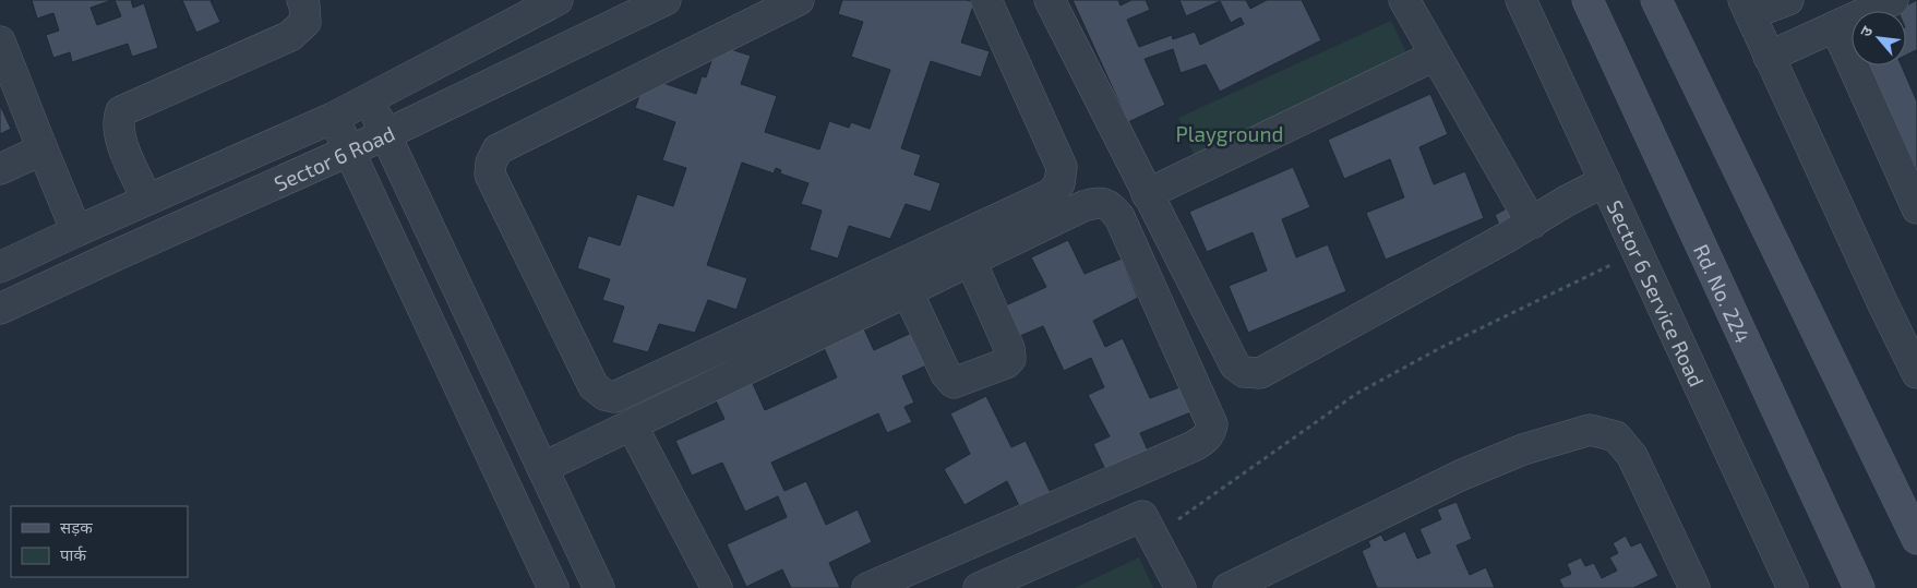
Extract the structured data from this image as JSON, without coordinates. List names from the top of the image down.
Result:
{
  "streets": {
    "main road": ["Rd. No. 224"],
    "street": ["Sector 6 Road", "Sector 6 Service Road"]
  },
  "parks": ["Playground"],
  "legend": ["सड़क", "पार्क"],
  "north": "top left"
}
